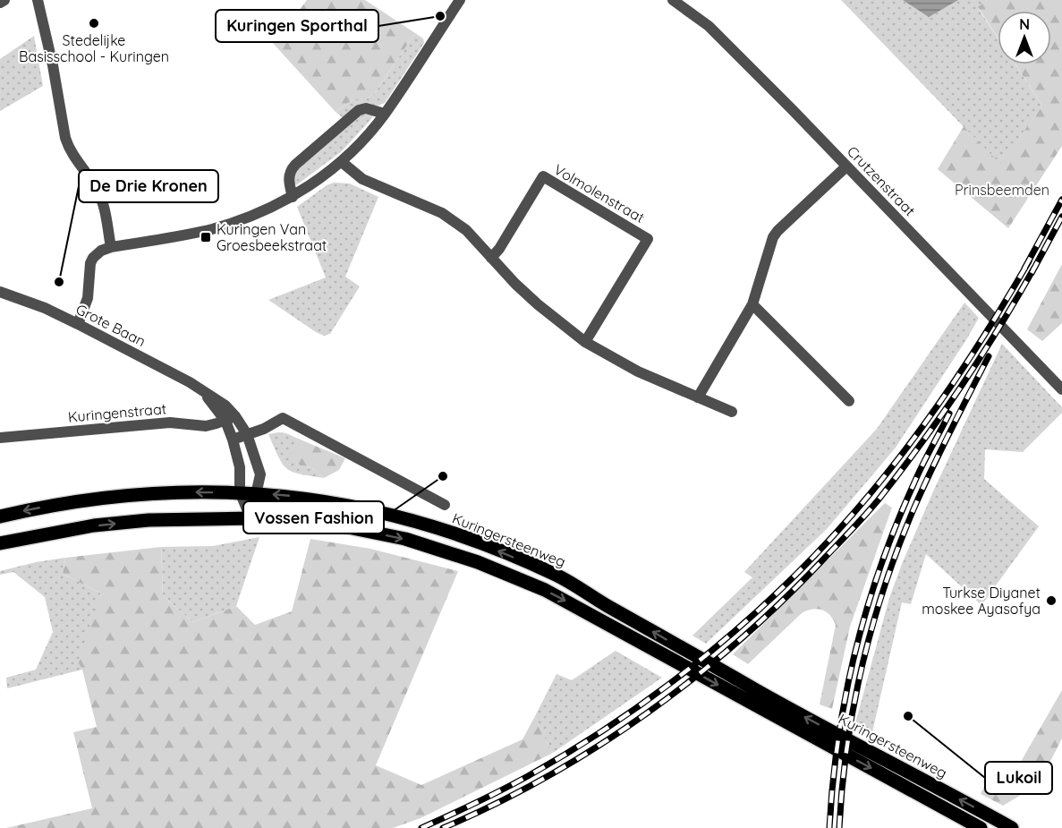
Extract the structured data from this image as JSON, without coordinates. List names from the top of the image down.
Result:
{
  "streets": {
    "main road": ["Kuringersteenweg"],
    "street": [
      "Crutzenstraat",
      "Volmolenstraat",
      "Grote Baan",
      "Kuringenstraat"
    ]
  },
  "crossings": [
    ["Grote Baan", "Kuringenstraat"],
    ["Grote Baan", "Kuringersteenweg"]
  ],
  "parks": ["Prinsbeemden"],
  "places": {
    "other": [
      "Kuringen Sporthal",
      "Stedelijke Basisschool - Kuringen",
      "De Drie Kronen",
      "Vossen Fashion",
      "Turkse Diyanet moskee Ayasofya",
      "Lukoil"
    ],
    "transit": ["Kuringen Van Groesbeekstraat"]
  },
  "north": "top"
}
